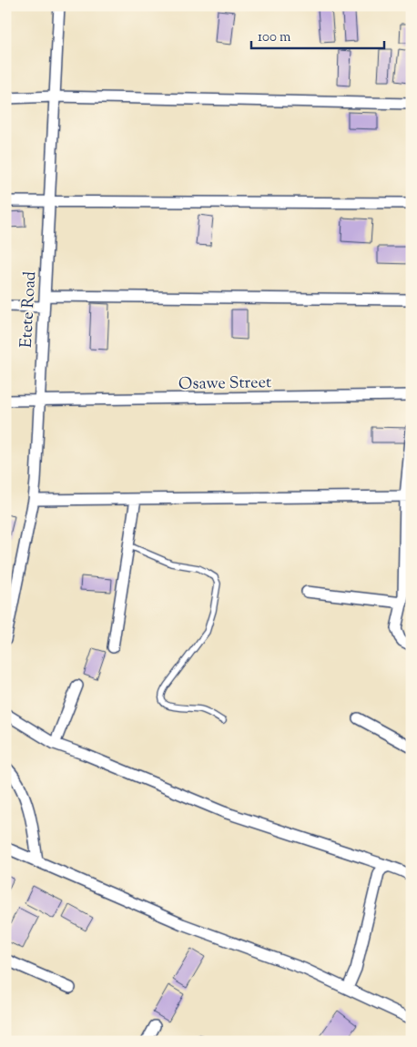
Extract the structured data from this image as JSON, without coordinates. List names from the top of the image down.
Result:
{
  "streets": {
    "street": ["Etete Road", "Osawe Street"]
  },
  "crossings": [
    ["Etete Road", "Osawe Street"]
  ],
  "scale_bar": "100 m"
}
